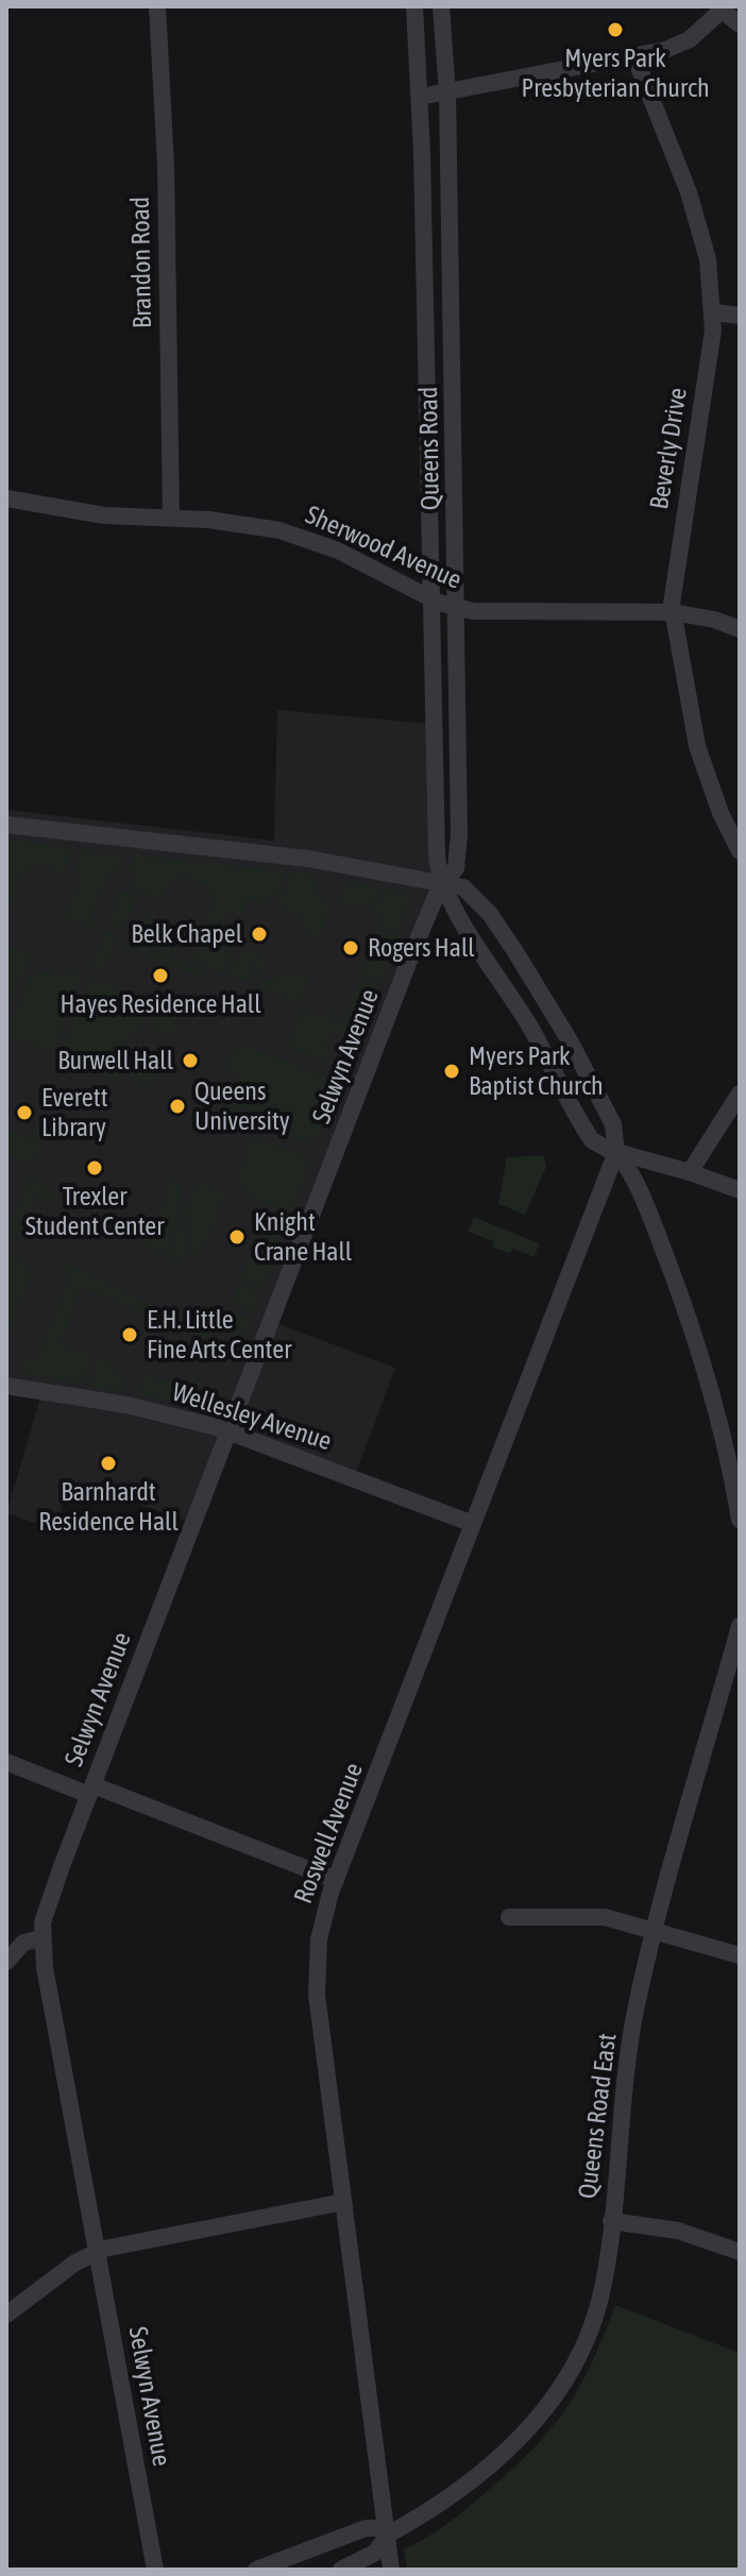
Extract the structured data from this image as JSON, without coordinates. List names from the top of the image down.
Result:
{
  "streets": {
    "street": [
      "Brandon Road",
      "Queens Road",
      "Beverly Drive",
      "Sherwood Avenue",
      "Selwyn Avenue",
      "Wellesley Avenue",
      "Roswell Avenue",
      "Queens Road East"
    ]
  },
  "crossings": [
    ["Brandon Road", "Sherwood Avenue"],
    ["Queens Road", "Sherwood Avenue"],
    ["Queens Road", "Selwyn Avenue"],
    ["Queens Road", "Roswell Avenue"],
    ["Beverly Drive", "Sherwood Avenue"],
    ["Selwyn Avenue", "Wellesley Avenue"],
    ["Wellesley Avenue", "Roswell Avenue"],
    ["Roswell Avenue", "Queens Road East"]
  ],
  "places": [
    "Myers Park Presbyterian Church",
    "Belk Chapel",
    "Rogers Hall",
    "Hayes Residence Hall",
    "Burwell Hall",
    "Myers Park Baptist Church",
    "Queens University",
    "Everett Library",
    "Trexler Student Center",
    "Knight Crane Hall",
    "E.H. Little Fine Arts Center",
    "Barnhardt Residence Hall"
  ]
}
